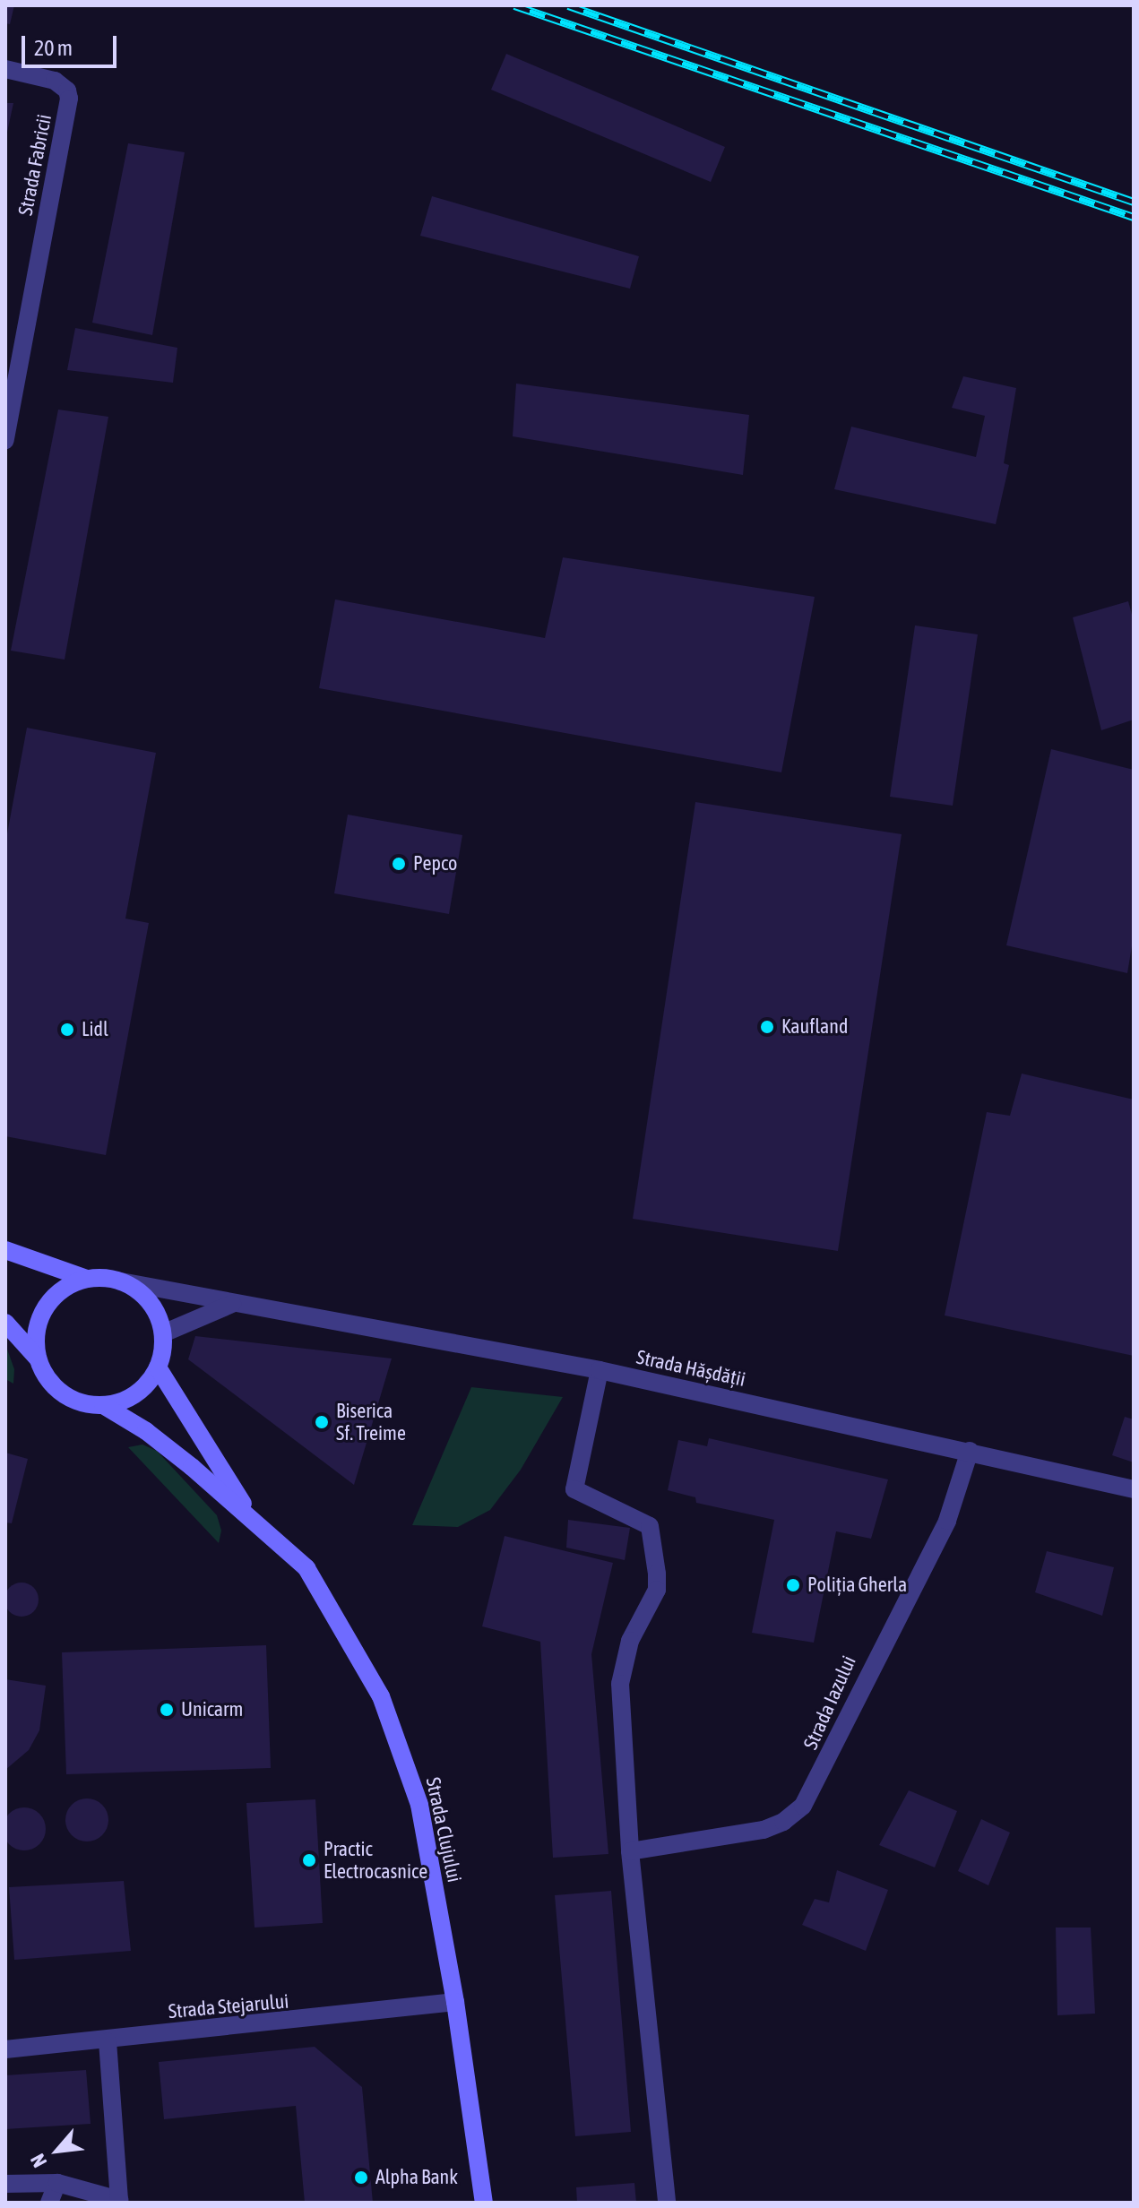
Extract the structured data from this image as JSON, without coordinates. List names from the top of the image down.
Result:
{
  "streets": {
    "main road": ["Strada Clujului"],
    "street": [
      "Strada Fabricii",
      "Strada Hășdății",
      "Strada Iazului",
      "Strada Stejarului"
    ]
  },
  "crossings": [
    ["Strada Hășdății", "Strada Iazului"],
    ["Strada Hășdății", "Strada Clujului"],
    ["Strada Clujului", "Strada Stejarului"]
  ],
  "places": [
    "Pepco",
    "Kaufland",
    "Lidl",
    "Biserica Sf. Treime",
    "Poliția Gherla",
    "Unicarm",
    "Practic Electrocasnice",
    "Alpha Bank"
  ],
  "scale_bar": "20 m",
  "north": "bottom left"
}
